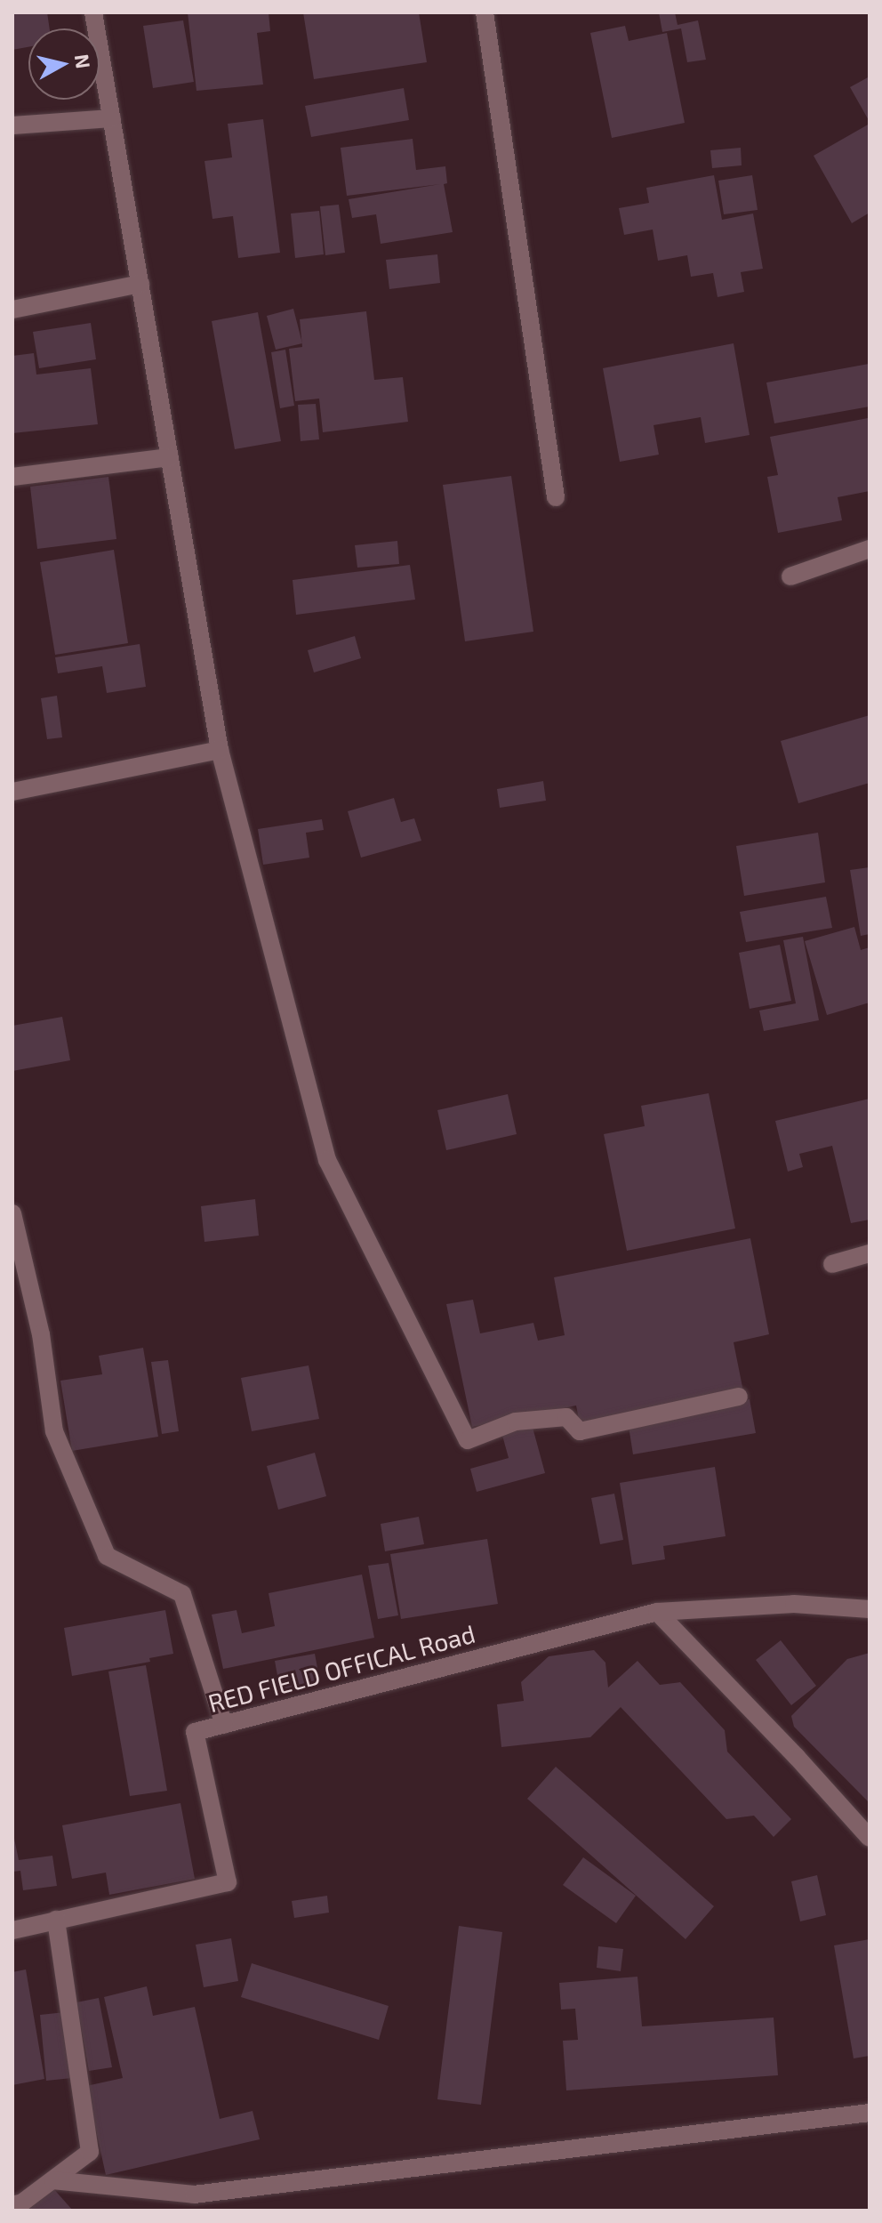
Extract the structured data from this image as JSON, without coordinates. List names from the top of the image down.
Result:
{
  "streets": {
    "street": ["RED FIELD OFFICAL Road"]
  },
  "north": "right"
}
